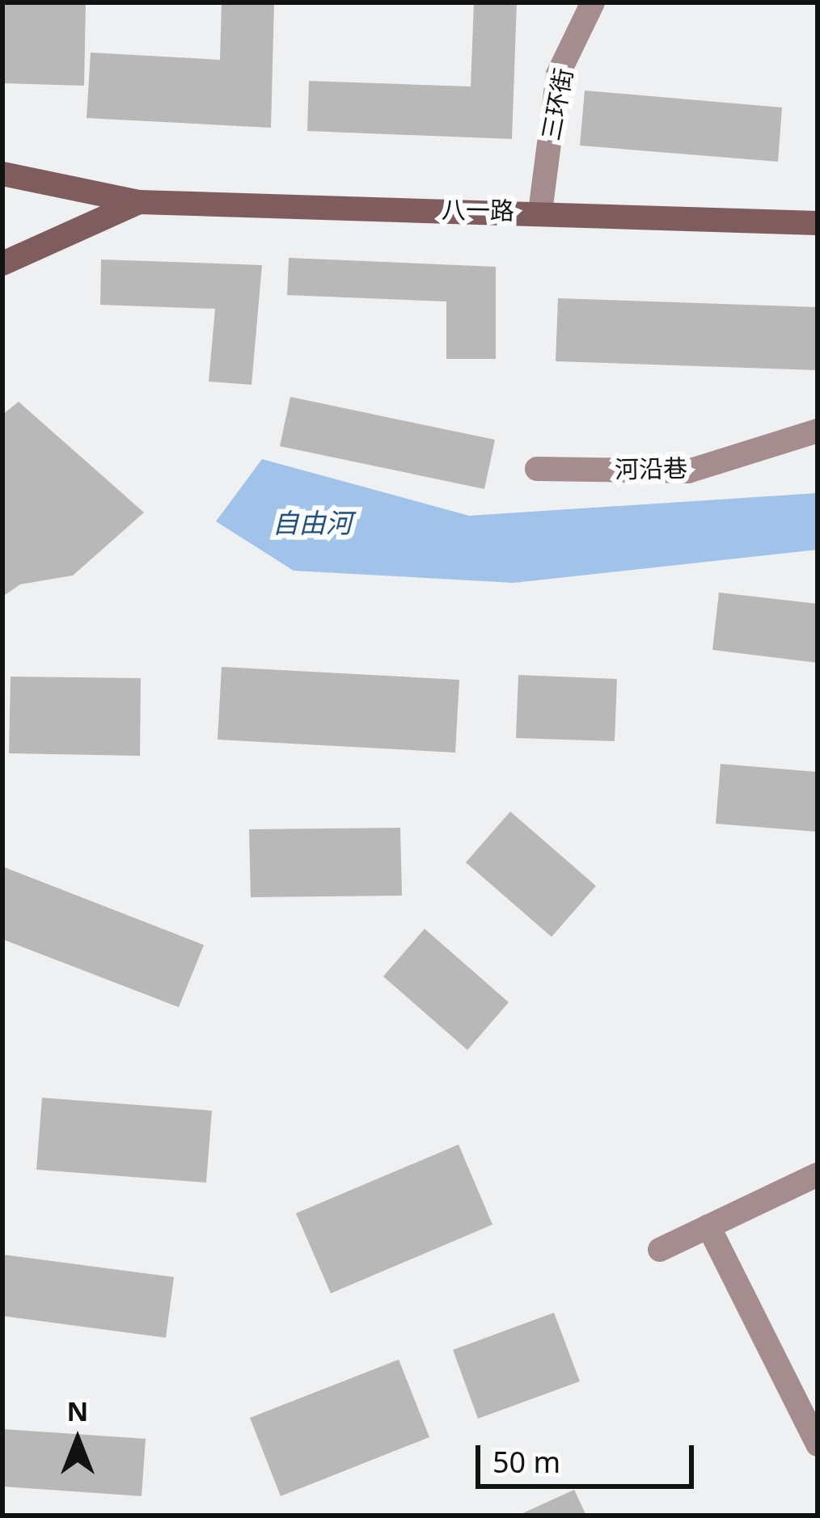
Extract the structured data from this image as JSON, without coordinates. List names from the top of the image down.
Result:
{
  "streets": {
    "main road": ["八一路"],
    "street": ["三环街", "河沿巷"]
  },
  "crossings": [
    ["三环街", "八一路"]
  ],
  "water": ["自由河"],
  "scale_bar": "50 m",
  "north": "top"
}
